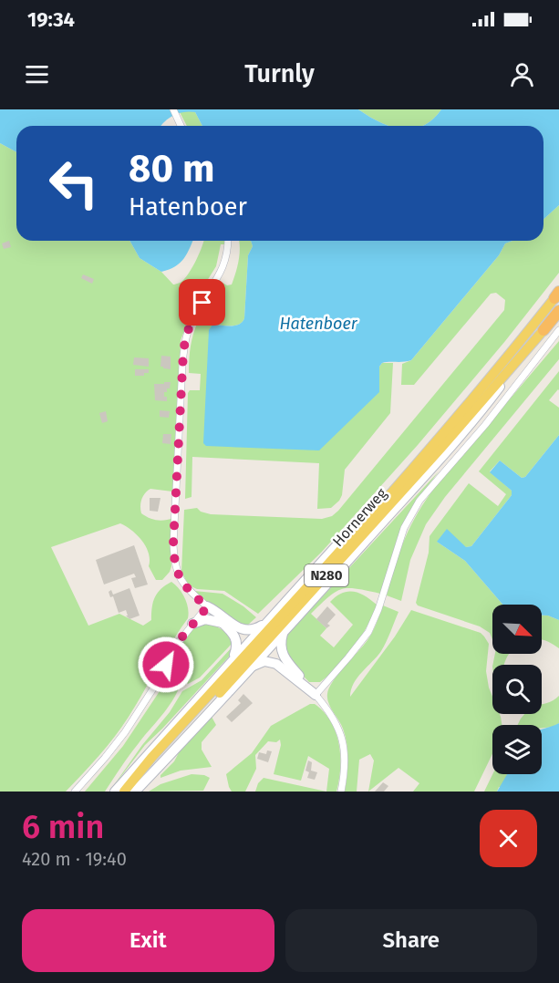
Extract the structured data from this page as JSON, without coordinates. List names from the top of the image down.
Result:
{
  "streets": {
    "highway": ["Hornerweg", "N280"]
  },
  "water": ["Hatenboer"],
  "north": "bottom right",
  "page": {
    "status": "19:34",
    "header": "Turnly",
    "turn": ["80 m", "Hatenboer"],
    "heading": ["6 min", "420 m · 19:40"],
    "buttons": ["Exit", "Share"]
  }
}
